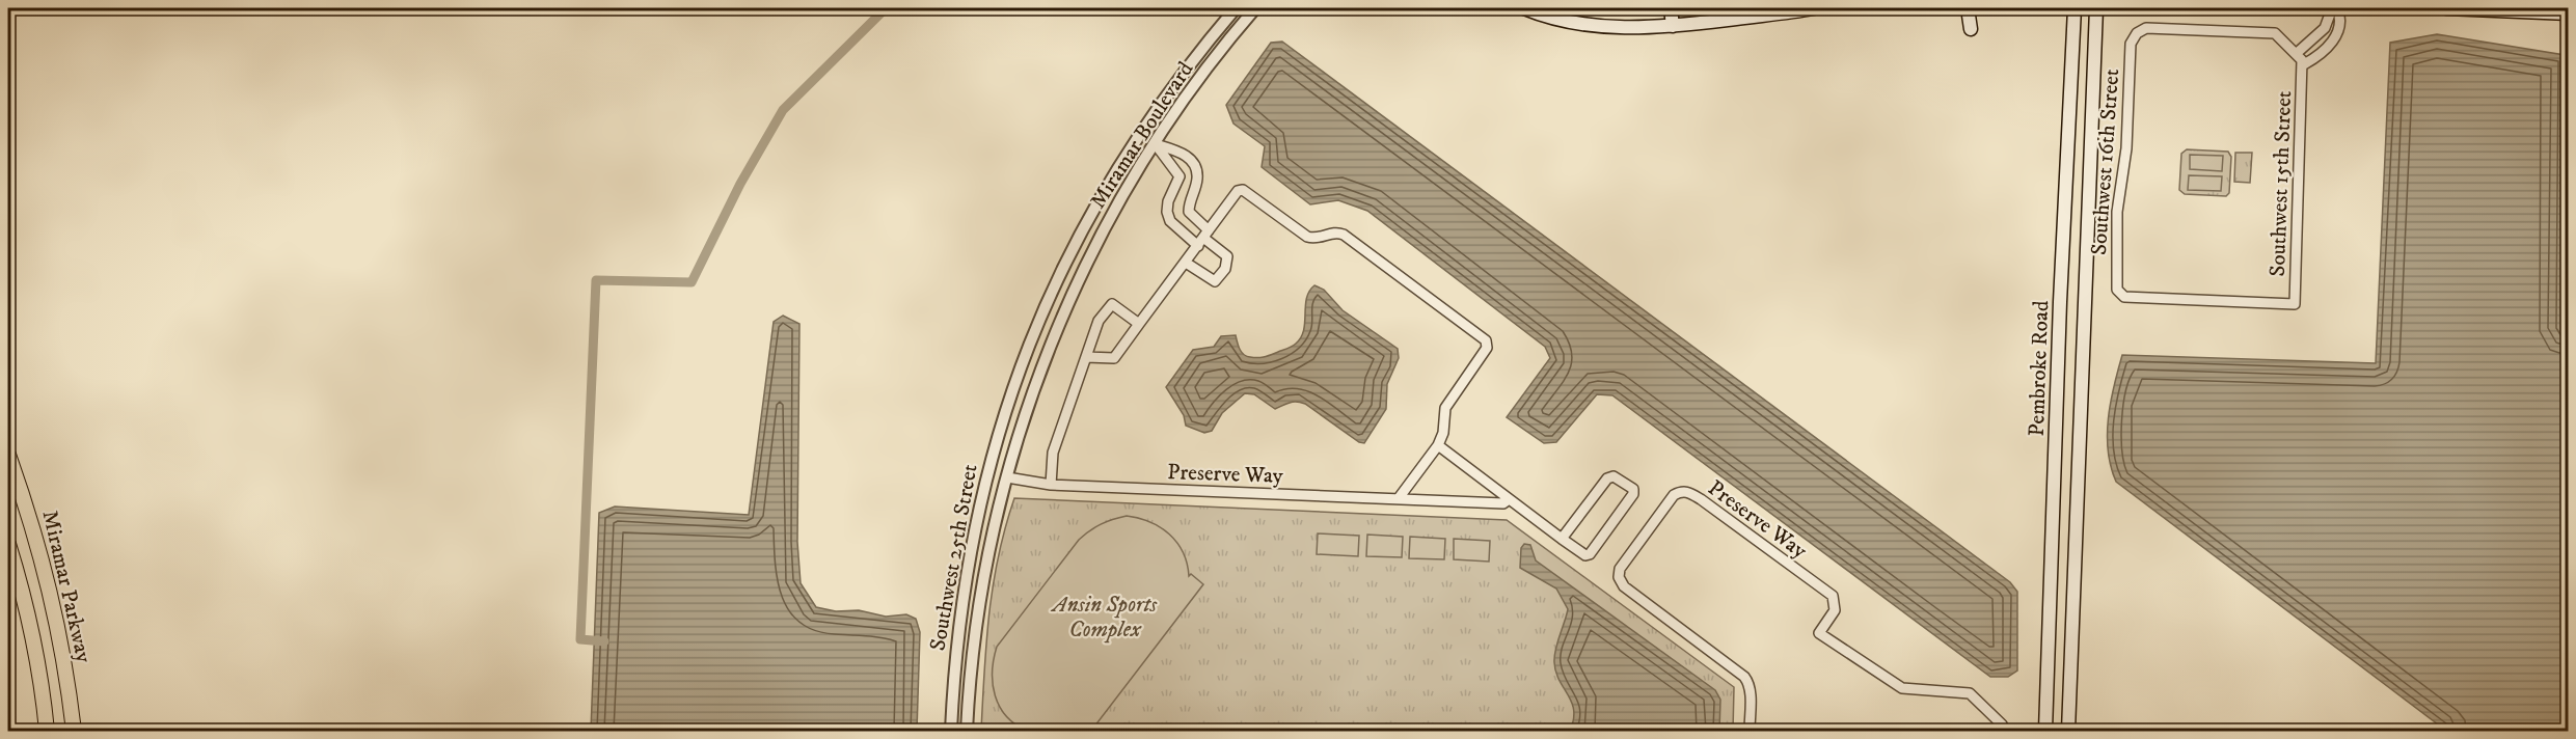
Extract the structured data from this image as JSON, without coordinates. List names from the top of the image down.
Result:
{
  "streets": {
    "main road": ["Pembroke Road", "Miramar Parkway"],
    "street": [
      "Miramar Boulevard",
      "Southwest 16th Street",
      "Southwest 15th Street",
      "Preserve Way",
      "Southwest 25th Street"
    ]
  },
  "crossings": [
    ["Miramar Boulevard", "Southwest 25th Street"],
    ["Southwest 16th Street", "Southwest 15th Street"],
    ["Preserve Way", "Southwest 25th Street"]
  ],
  "parks": ["Ansin Sports Complex"]
}
